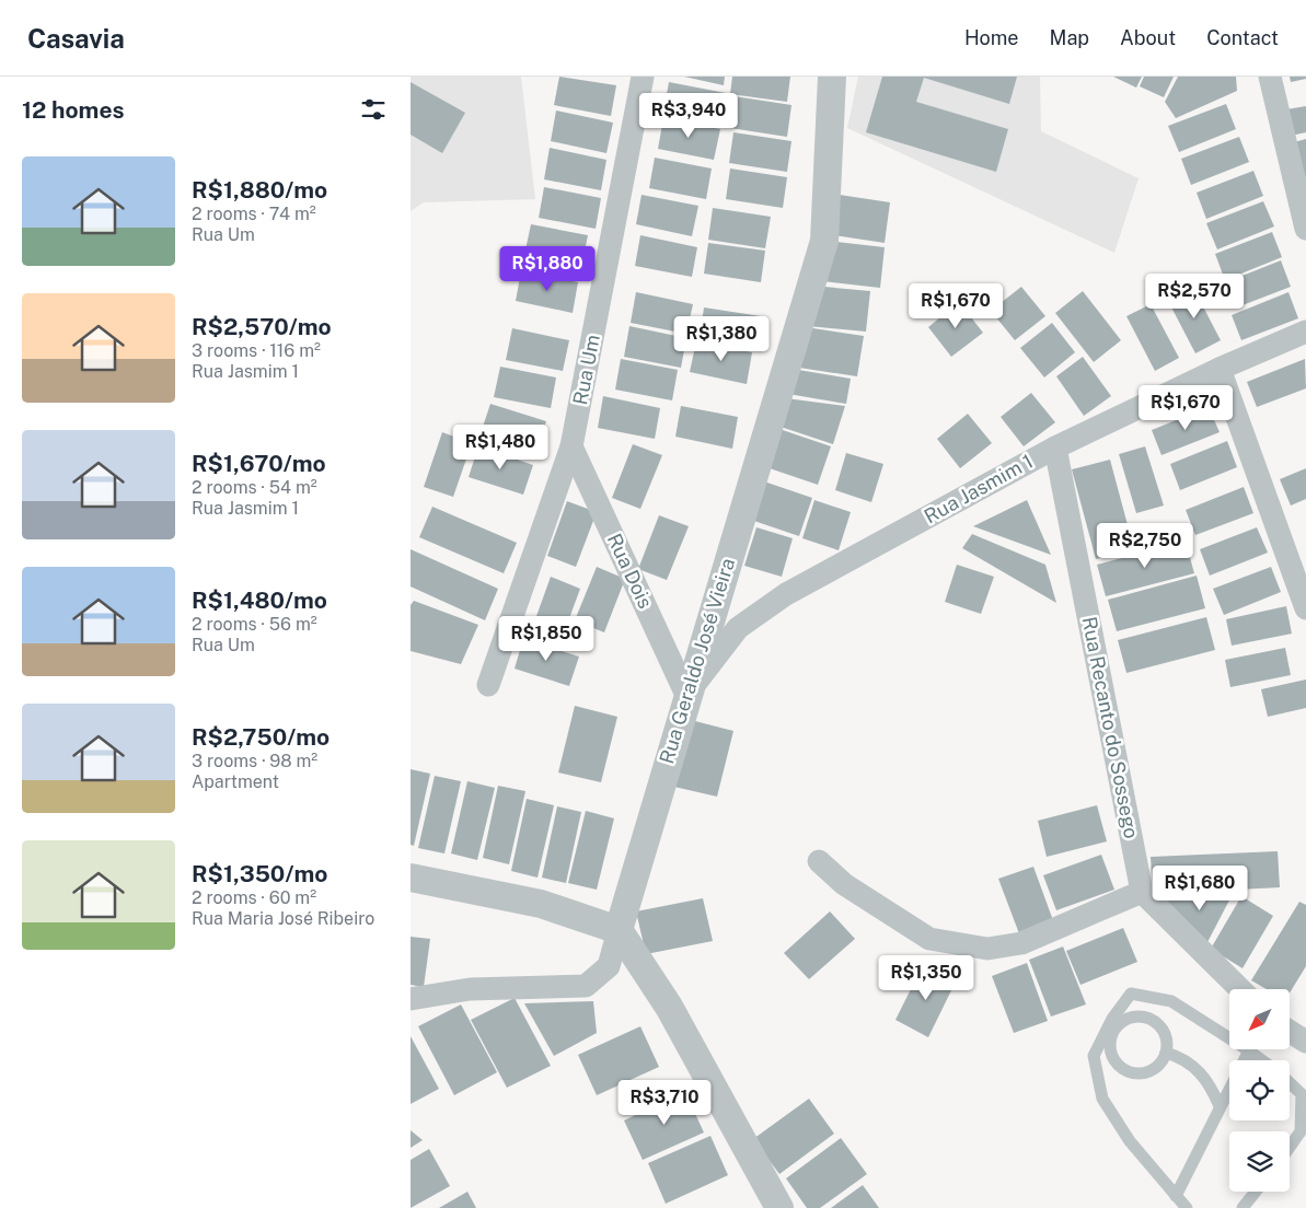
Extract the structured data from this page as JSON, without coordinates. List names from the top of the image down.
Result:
{
  "streets": {
    "street": [
      "Rua Um",
      "Rua Jasmim 1",
      "Rua Dois",
      "Rua Geraldo José Vieira",
      "Rua Recanto do Sossego"
    ]
  },
  "crossings": [
    ["Rua Um", "Rua Dois"],
    ["Rua Jasmim 1", "Rua Dois"],
    ["Rua Jasmim 1", "Rua Geraldo José Vieira"],
    ["Rua Jasmim 1", "Rua Recanto do Sossego"],
    ["Rua Dois", "Rua Geraldo José Vieira"]
  ],
  "north": "bottom left",
  "page": {
    "header": "Casavia",
    "nav": [
      "Home",
      "Map",
      "About",
      "Contact"
    ],
    "heading": "12 homes",
    "price": [
      "R$3,940",
      "R$1,880",
      "R$2,570",
      "R$1,670",
      "R$1,380",
      "R$1,670",
      "R$1,480",
      "R$2,750",
      "R$1,850",
      "R$1,680",
      "R$1,350",
      "R$3,710"
    ],
    "list": [
      {
        "name": "R$1,880/mo",
        "note": "2 rooms · 74 m² · Rua Um"
      },
      {
        "name": "R$2,570/mo",
        "note": "3 rooms · 116 m² · Rua Jasmim 1"
      },
      {
        "name": "R$1,670/mo",
        "note": "2 rooms · 54 m² · Rua Jasmim 1"
      },
      {
        "name": "R$1,480/mo",
        "note": "2 rooms · 56 m² · Rua Um"
      },
      {
        "name": "R$2,750/mo",
        "note": "3 rooms · 98 m² · Apartment"
      },
      {
        "name": "R$1,350/mo",
        "note": "2 rooms · 60 m² · Rua Maria José Ribeiro"
      }
    ]
  }
}
